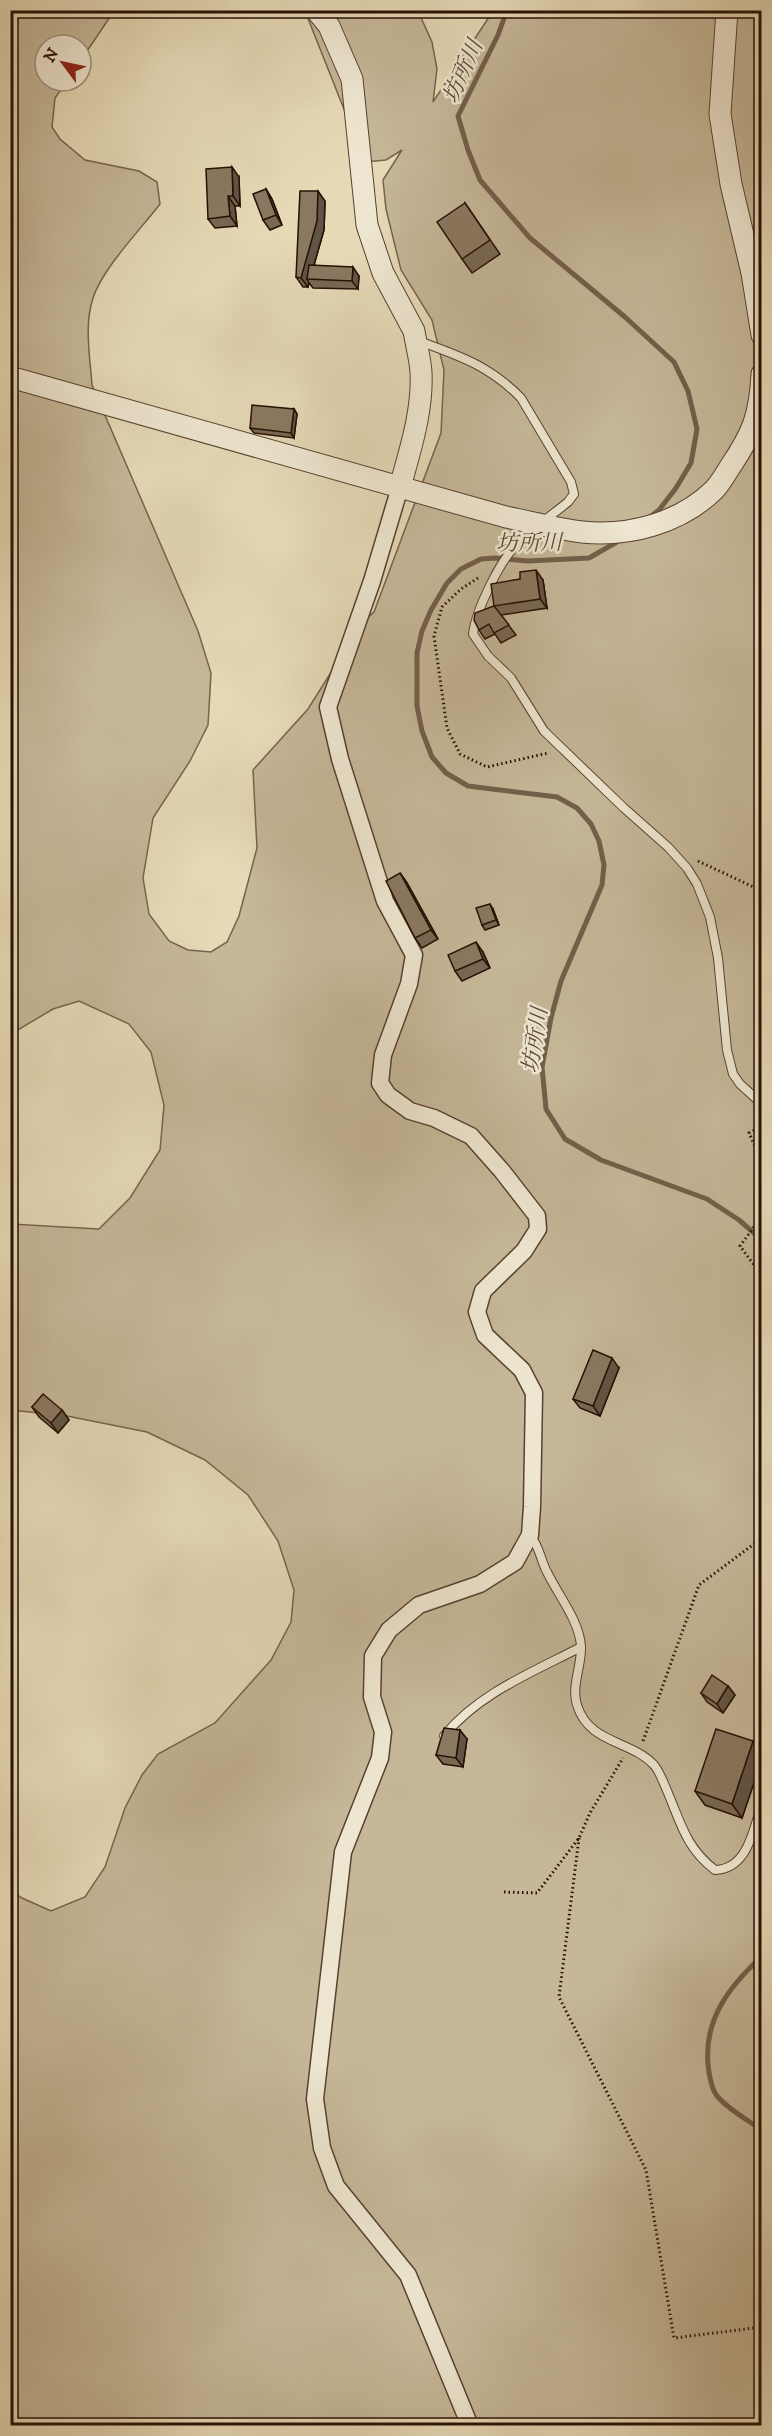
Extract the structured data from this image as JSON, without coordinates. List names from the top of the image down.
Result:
{
  "water": ["坊所川"],
  "north": "top left"
}
